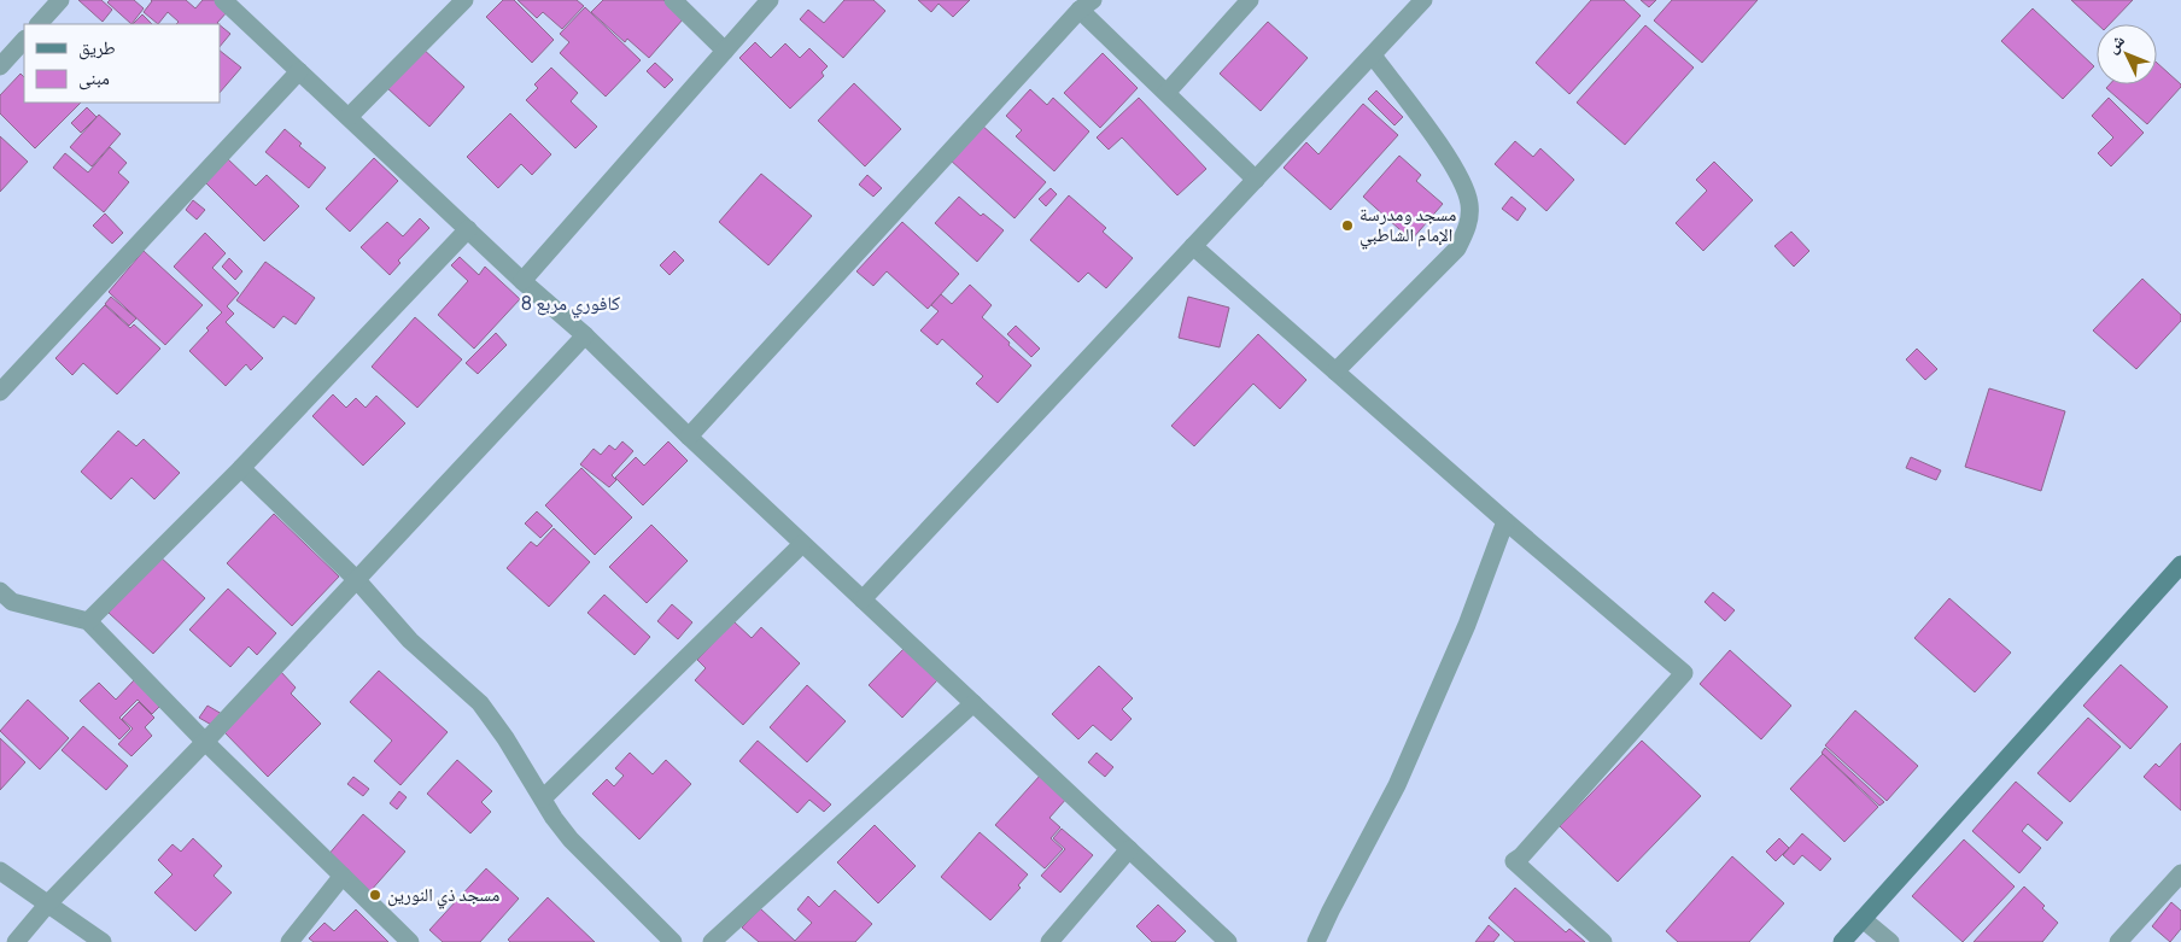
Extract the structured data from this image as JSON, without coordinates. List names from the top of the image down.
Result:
{
  "districts": ["كافوري مربع 8"],
  "places": ["مسجد ومدرسة الإمام الشاطبي", "مسجد ذي النورين"],
  "legend": ["طريق", "مبنى"],
  "north": "top left"
}
